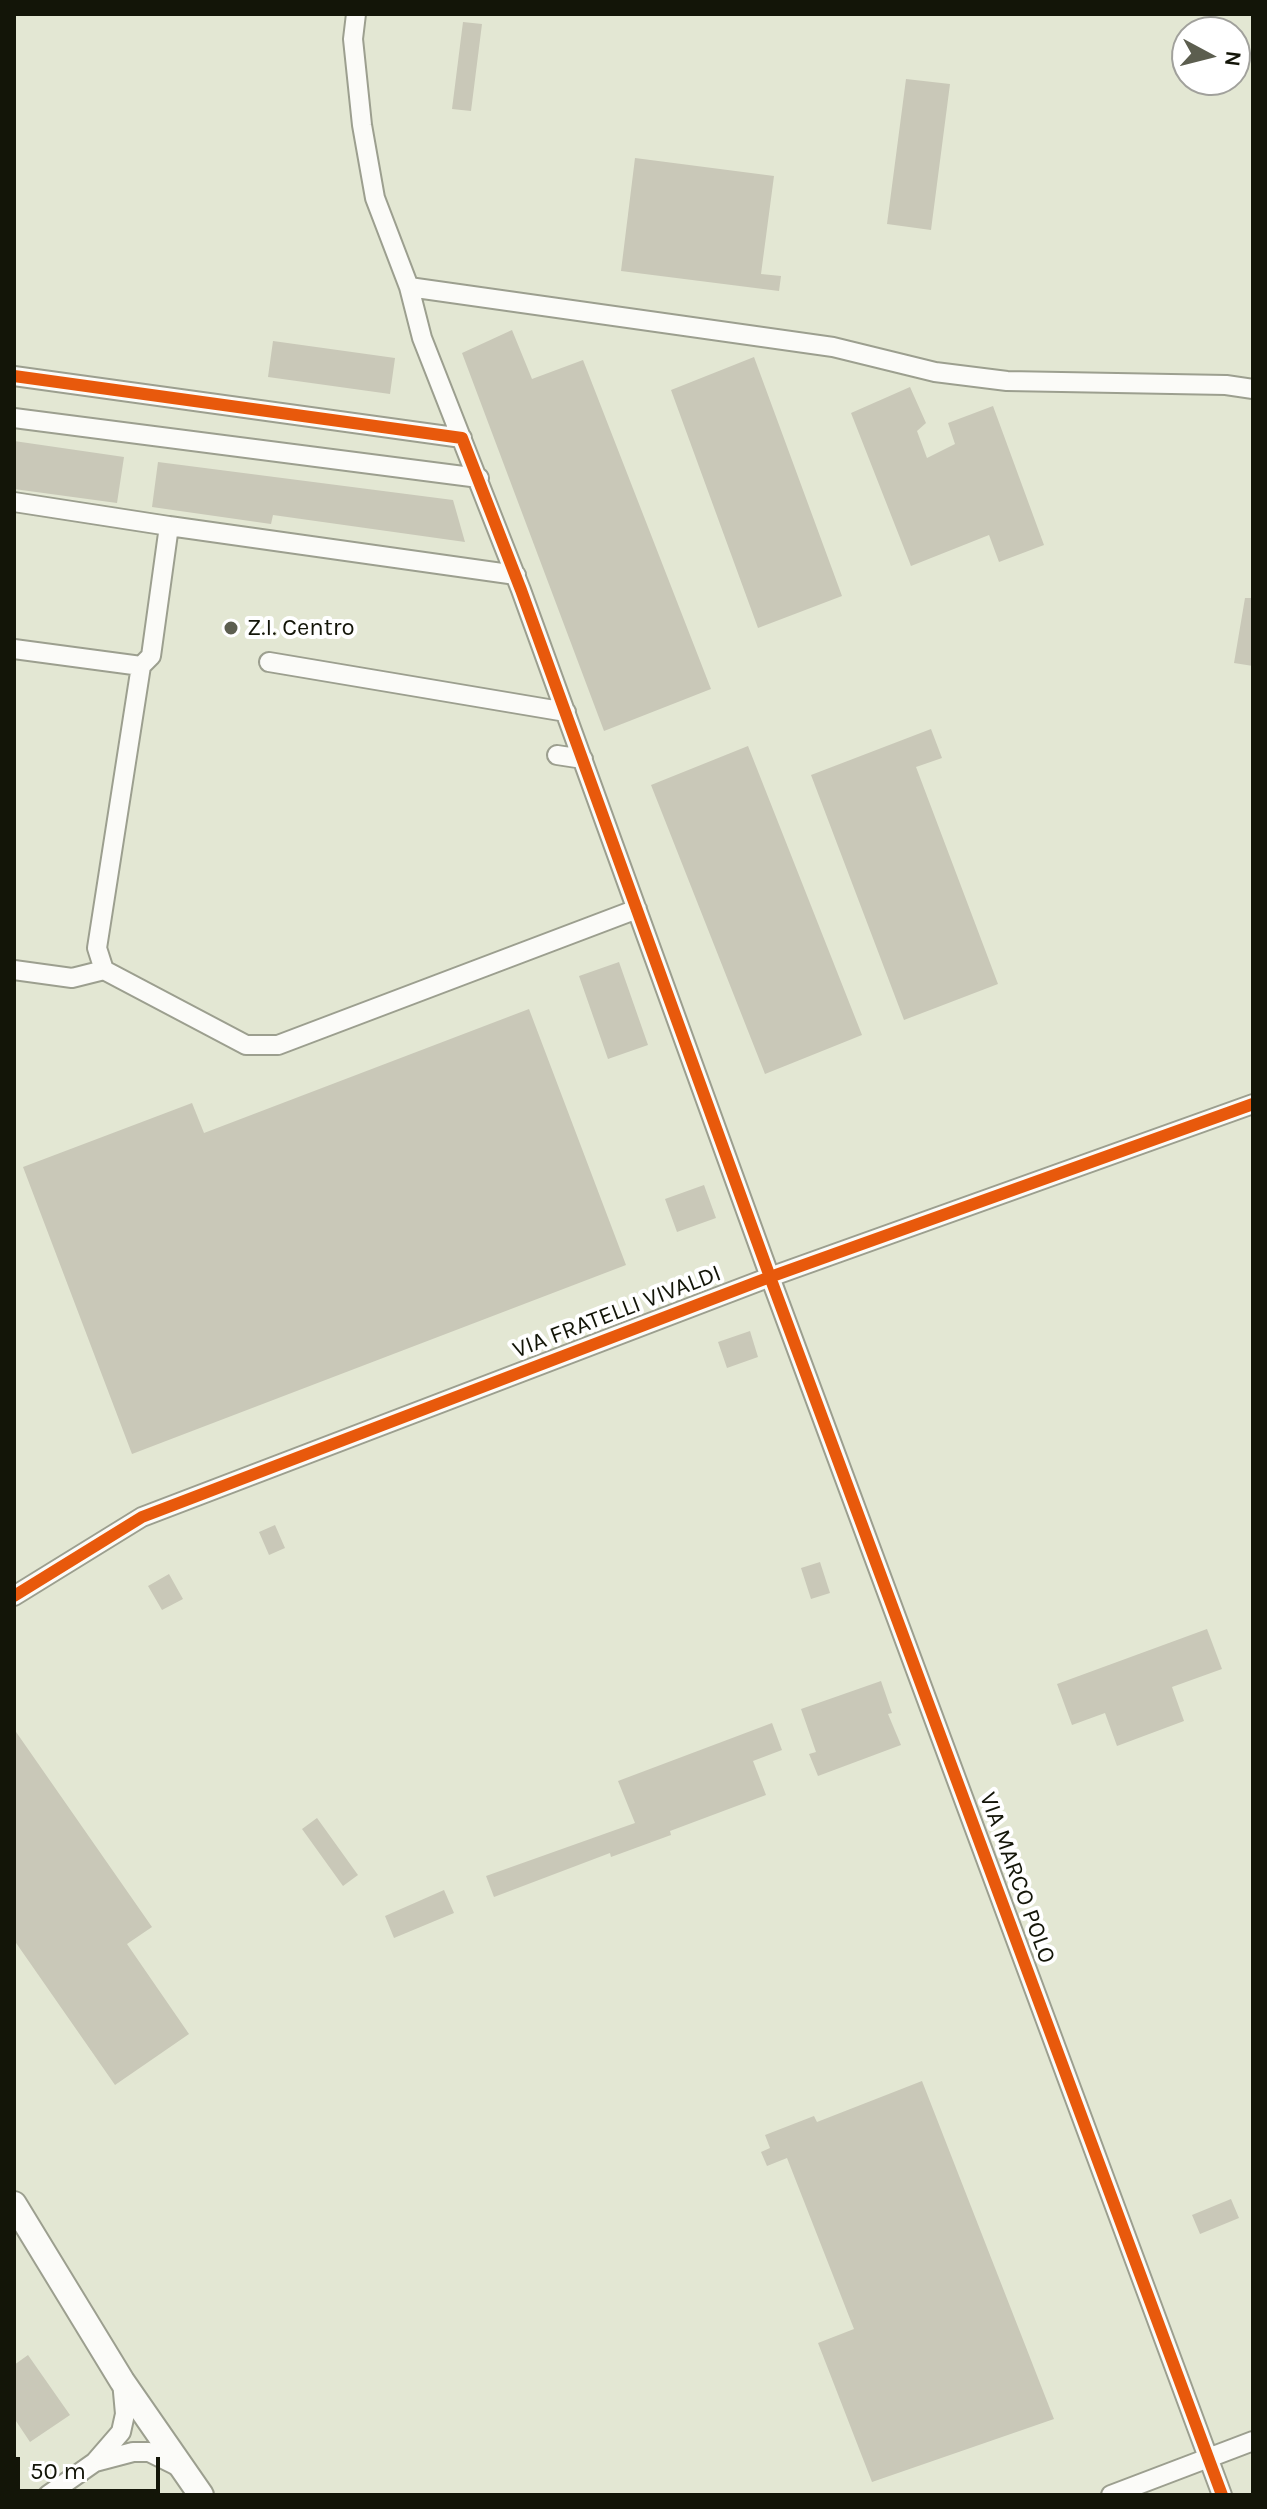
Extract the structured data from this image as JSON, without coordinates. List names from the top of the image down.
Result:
{
  "streets": {
    "street": ["VIA FRATELLI VIVALDI", "VIA MARCO POLO"]
  },
  "crossings": [
    ["VIA FRATELLI VIVALDI", "VIA MARCO POLO"]
  ],
  "places": ["Z.I. Centro"],
  "scale_bar": "50 m",
  "north": "right"
}
